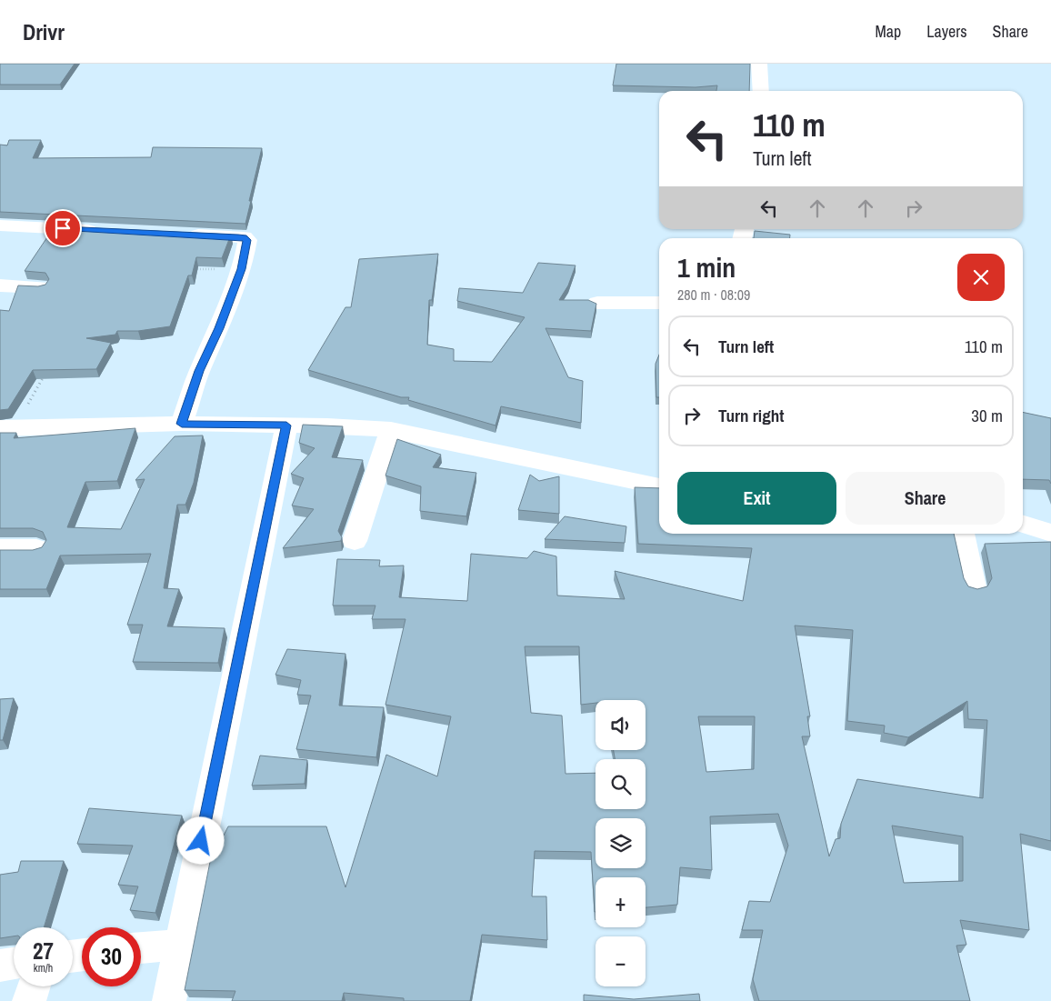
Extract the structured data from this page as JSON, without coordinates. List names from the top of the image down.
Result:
{
  "page": {
    "header": "Drivr",
    "nav": ["Map", "Layers", "Share"],
    "turn": ["110 m", "Turn left"],
    "heading": ["1 min", "280 m · 08:09"],
    "list": [
      {
        "name": "Turn left",
        "value": "110 m"
      },
      {
        "name": "Turn right",
        "value": "30 m"
      }
    ],
    "buttons": ["Exit", "Share"],
    "map_buttons": ["+", "−"],
    "speed": "27 km/h",
    "limit": "30"
  }
}
